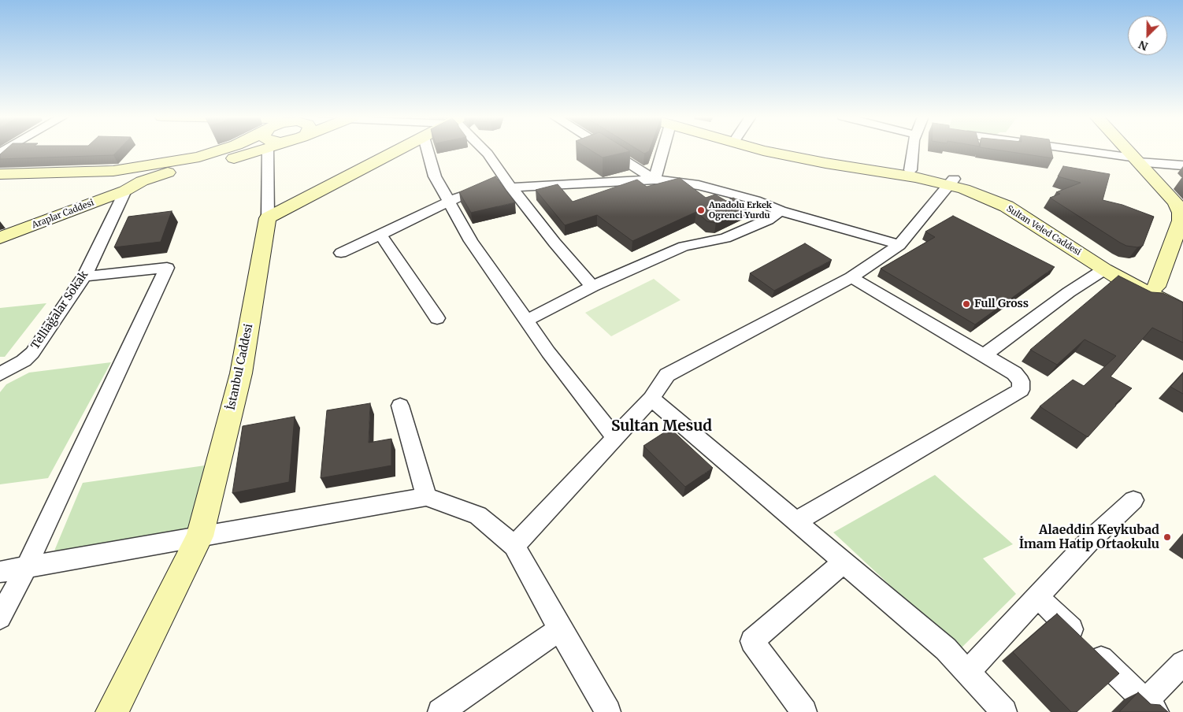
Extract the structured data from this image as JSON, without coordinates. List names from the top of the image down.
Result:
{
  "streets": {
    "street": [
      "Araplar Caddesi",
      "Sultan Veled Caddesi",
      "Telliağalar Sokak",
      "İstanbul Caddesi"
    ]
  },
  "crossings": [
    ["Araplar Caddesi", "Telliağalar Sokak"]
  ],
  "districts": ["Sultan Mesud"],
  "places": ["Anadolu Erkek Ogrenci Yurdu", "Full Gross", "Alaeddin Keykubad İmam Hatip Ortaokulu"],
  "north": "bottom left"
}
